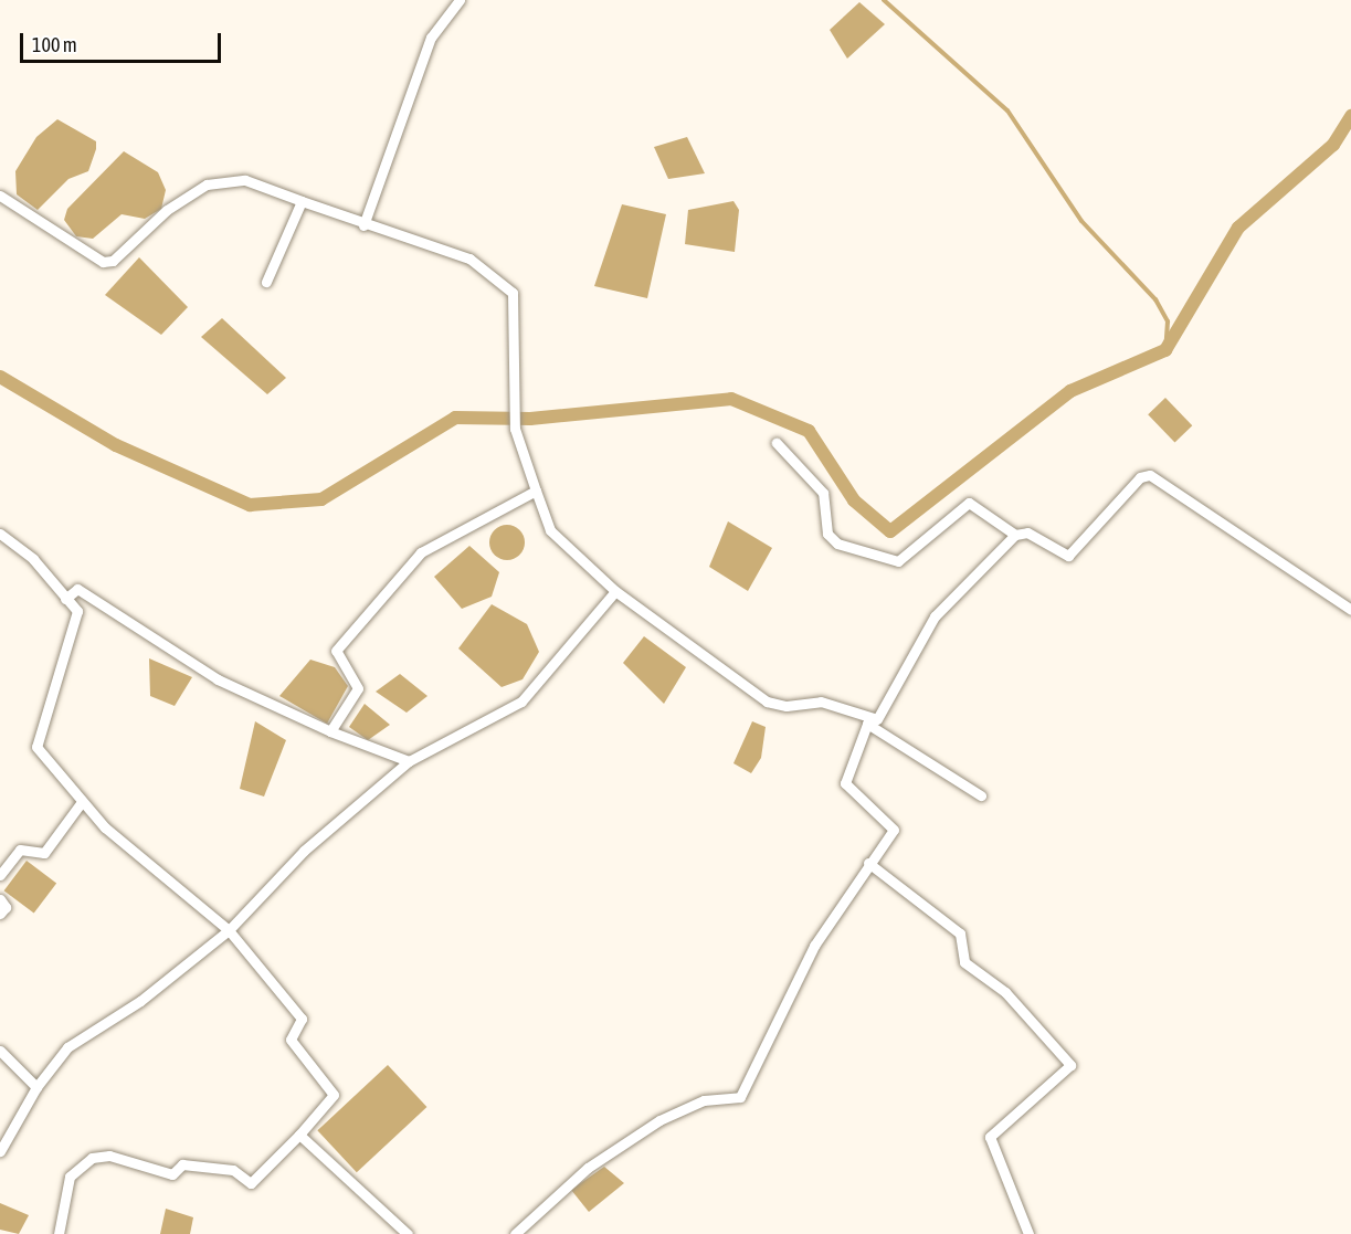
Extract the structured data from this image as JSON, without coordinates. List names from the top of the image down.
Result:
{
  "scale_bar": "100 m"
}
